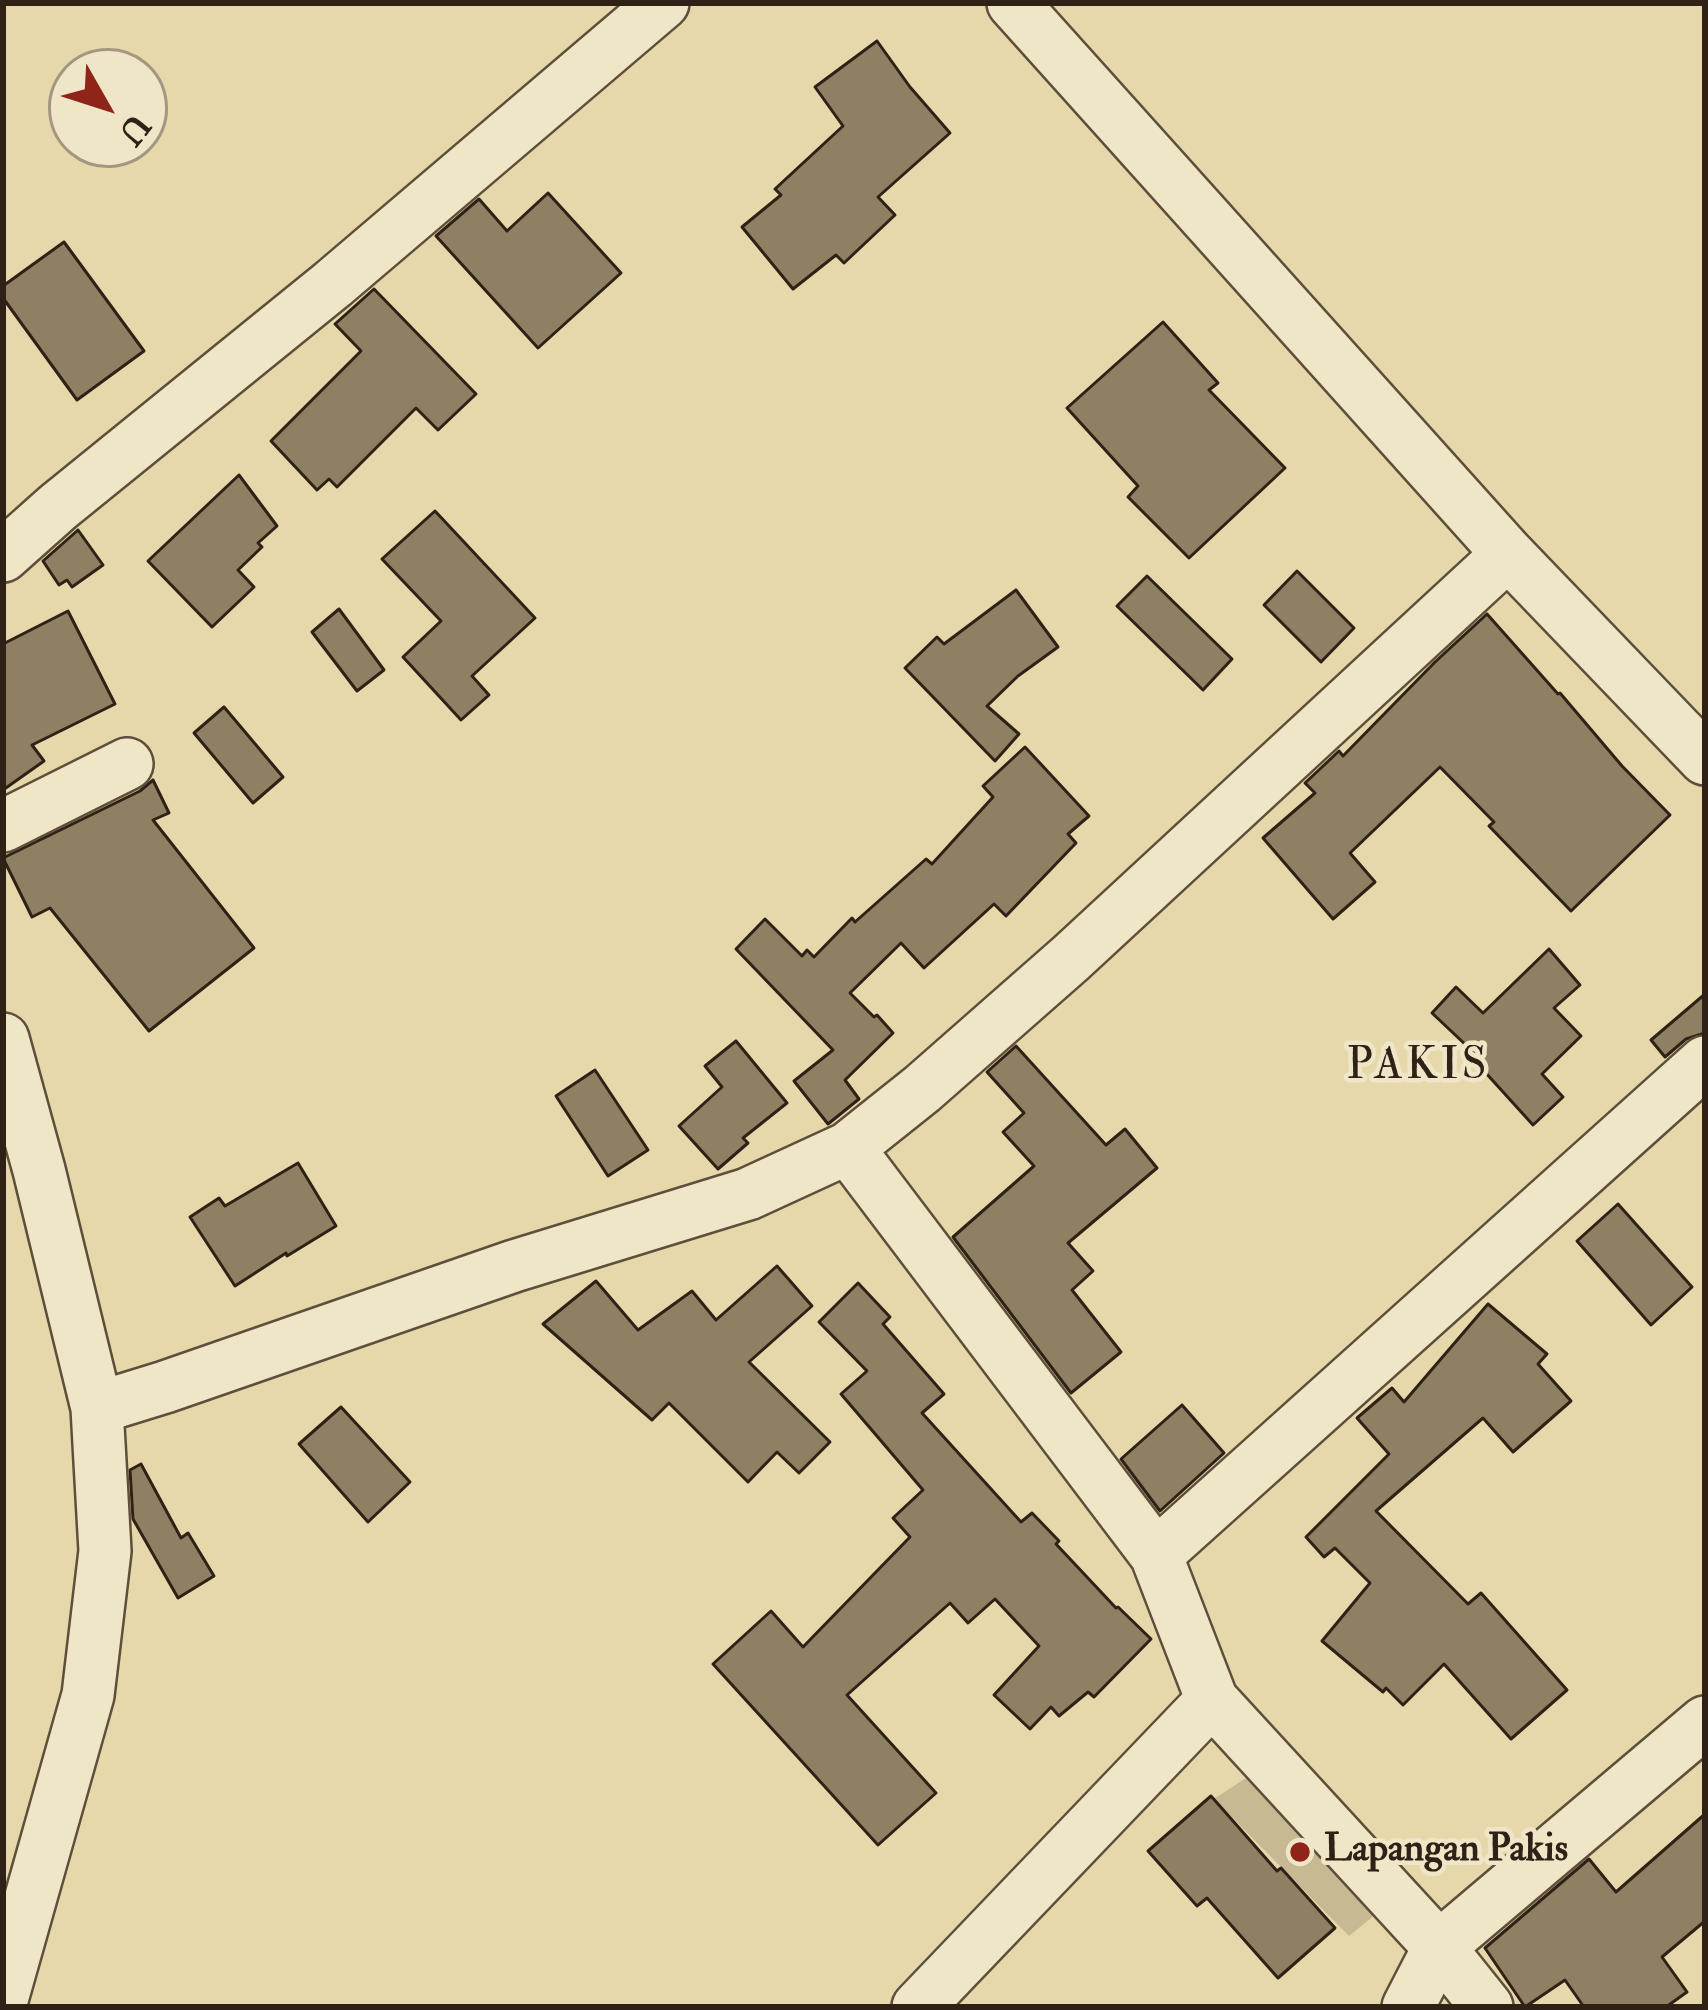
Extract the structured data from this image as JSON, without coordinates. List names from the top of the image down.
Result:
{
  "districts": ["PAKIS"],
  "places": ["Lapangan Pakis"],
  "north": "bottom right"
}
